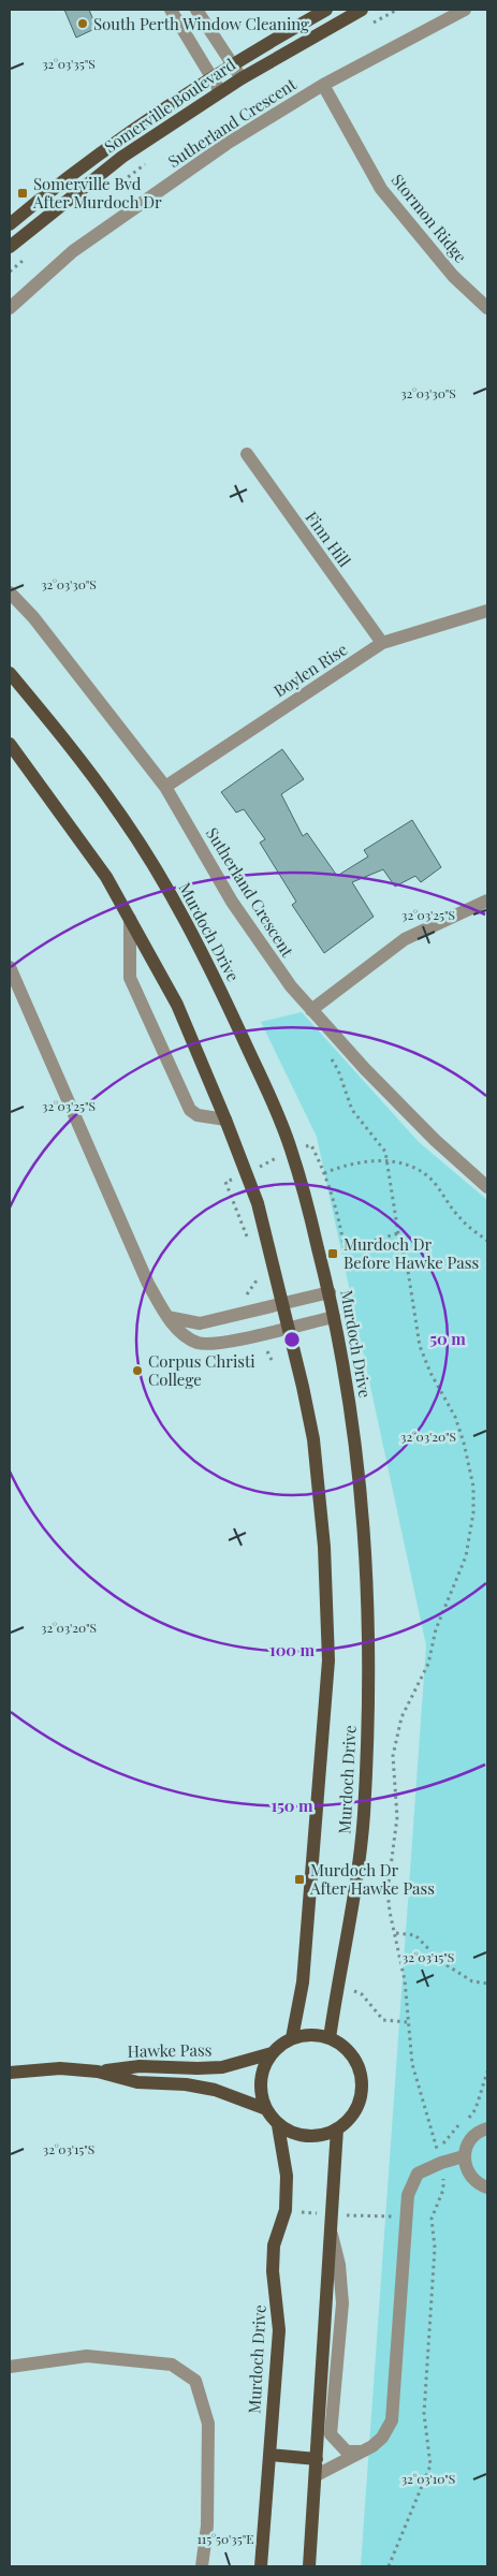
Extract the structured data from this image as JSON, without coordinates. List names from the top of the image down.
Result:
{
  "streets": {
    "main road": ["Somerville Boulevard", "Murdoch Drive", "Hawke Pass"],
    "street": [
      "Sutherland Crescent",
      "Stormon Ridge",
      "Finn Hill",
      "Boylen Rise"
    ]
  },
  "crossings": [
    ["Sutherland Crescent", "Stormon Ridge"],
    ["Sutherland Crescent", "Boylen Rise"],
    ["Finn Hill", "Boylen Rise"],
    ["Murdoch Drive", "Hawke Pass"]
  ],
  "places": {
    "other": ["South Perth Window Cleaning", "Corpus Christi College"],
    "transit": ["Somerville Bvd After Murdoch Dr", "Murdoch Dr Before Hawke Pass", "Murdoch Dr After Hawke Pass"]
  },
  "coordinates": [
    "32°03'35\"S",
    "32°03'30\"S",
    "32°03'25\"S",
    "32°03'20\"S",
    "32°03'15\"S",
    "32°03'10\"S",
    "115°50'35\"E"
  ],
  "rings": ["50 m", "100 m", "150 m"]
}
